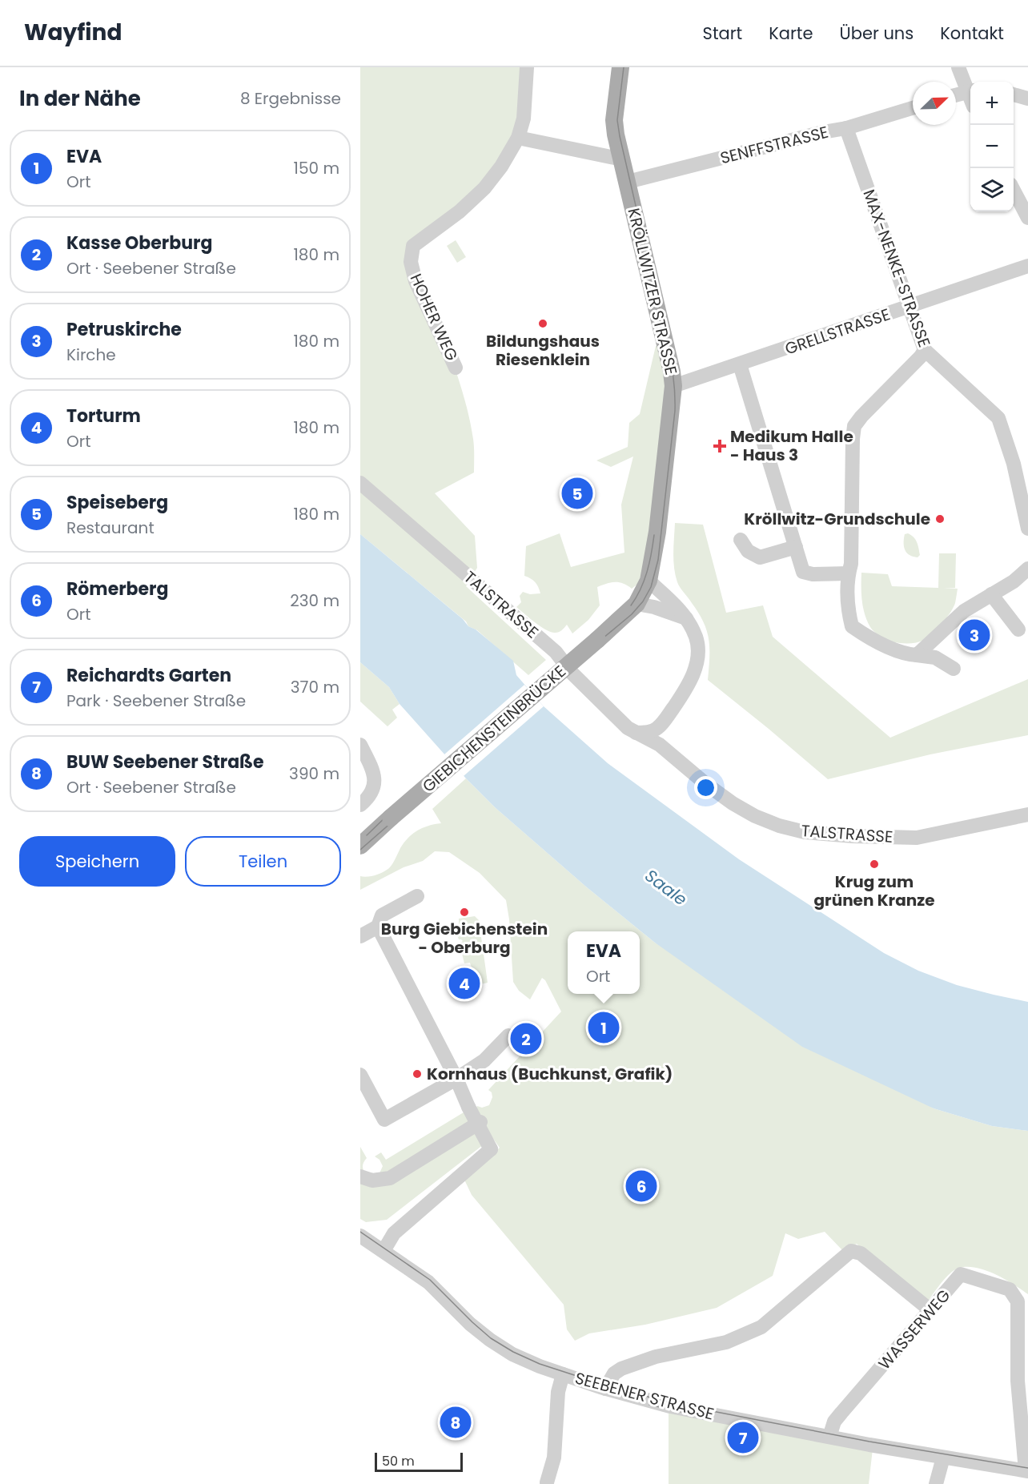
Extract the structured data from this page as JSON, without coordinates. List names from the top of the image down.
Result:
{
  "streets": {
    "main road": ["KRÖLLWITZER STRASSE", "GIEBICHENSTEINBRÜCKE"],
    "street": [
      "SENFFSTRASSE",
      "MAX-NENKE-STRASSE",
      "HOHER WEG",
      "GRELLSTRASSE",
      "TALSTRASSE",
      "WASSERWEG",
      "SEEBENER STRASSE"
    ]
  },
  "crossings": [
    ["SENFFSTRASSE", "MAX-NENKE-STRASSE"],
    ["SENFFSTRASSE", "KRÖLLWITZER STRASSE"],
    ["MAX-NENKE-STRASSE", "GRELLSTRASSE"],
    ["KRÖLLWITZER STRASSE", "GRELLSTRASSE"],
    ["KRÖLLWITZER STRASSE", "GIEBICHENSTEINBRÜCKE"],
    ["WASSERWEG", "SEEBENER STRASSE"]
  ],
  "water": ["Saale"],
  "places": {
    "other": [
      "Bildungshaus Riesenklein",
      "Kröllwitz-Grundschule",
      "Krug zum grünen Kranze",
      "Burg Giebichenstein - Oberburg",
      "Kornhaus (Buchkunst, Grafik)"
    ],
    "health": ["Medikum Halle - Haus 3"]
  },
  "scale_bar": "50 m",
  "north": "top right",
  "page": {
    "header": "Wayfind",
    "nav": [
      "Start",
      "Karte",
      "Über uns",
      "Kontakt"
    ],
    "heading": ["In der Nähe", "8 Ergebnisse"],
    "map_buttons": ["+", "−"],
    "list": [
      {
        "mark": "1",
        "name": "EVA",
        "note": "Ort",
        "value": "150 m"
      },
      {
        "mark": "2",
        "name": "Kasse Oberburg",
        "note": "Ort · Seebener Straße",
        "value": "180 m"
      },
      {
        "mark": "3",
        "name": "Petruskirche",
        "note": "Kirche",
        "value": "180 m"
      },
      {
        "mark": "4",
        "name": "Torturm",
        "note": "Ort",
        "value": "180 m"
      },
      {
        "mark": "5",
        "name": "Speiseberg",
        "note": "Restaurant",
        "value": "180 m"
      },
      {
        "mark": "6",
        "name": "Römerberg",
        "note": "Ort",
        "value": "230 m"
      },
      {
        "mark": "7",
        "name": "Reichardts Garten",
        "note": "Park · Seebener Straße",
        "value": "370 m"
      },
      {
        "mark": "8",
        "name": "BUW Seebener Straße",
        "note": "Ort · Seebener Straße",
        "value": "390 m"
      }
    ],
    "pins": [
      "5",
      "3",
      "4",
      "1",
      "2",
      "6",
      "8",
      "7"
    ],
    "buttons": ["Speichern", "Teilen"],
    "popup": ["EVA", "Ort"],
    "scale": "50 m"
  }
}
